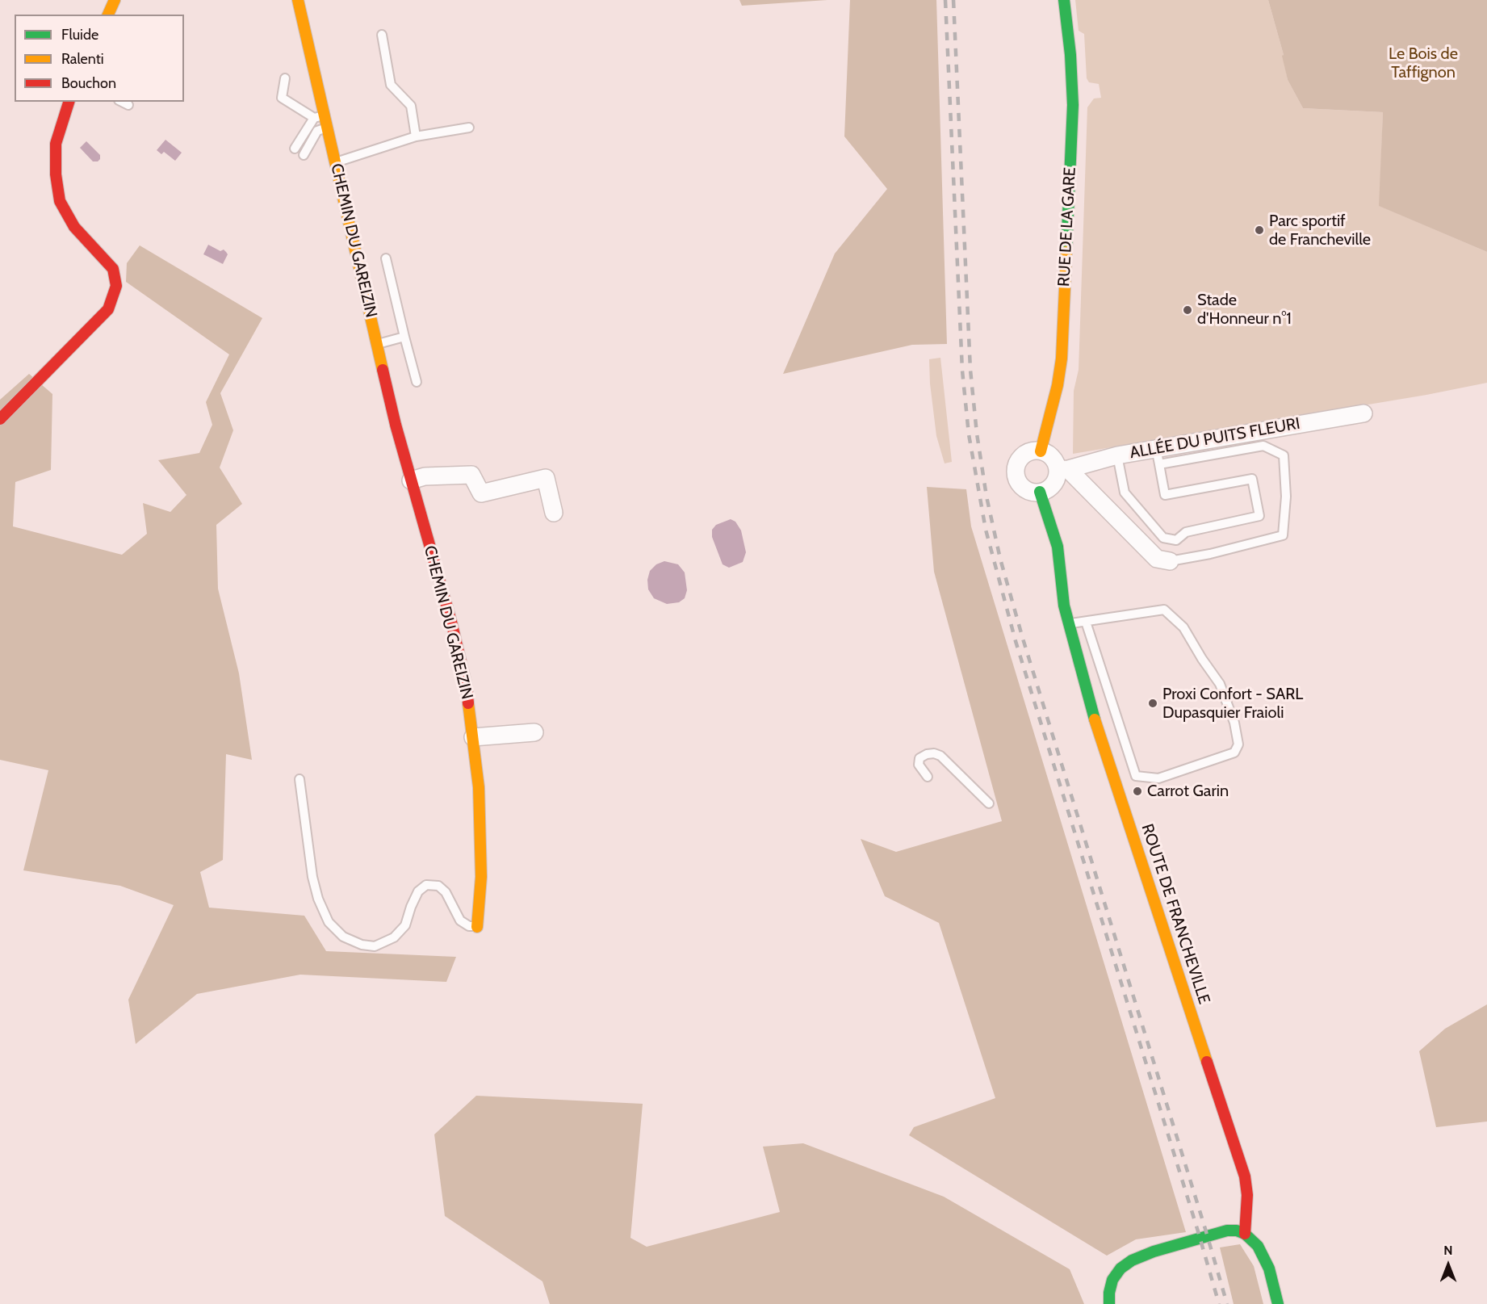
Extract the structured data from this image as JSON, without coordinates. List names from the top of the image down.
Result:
{
  "streets": {
    "street": [
      "RUE DE LA GARE",
      "CHEMIN DU GAREIZIN",
      "ALLÉE DU PUITS FLEURI",
      "ROUTE DE FRANCHEVILLE"
    ]
  },
  "crossings": [
    ["RUE DE LA GARE", "ALLÉE DU PUITS FLEURI"],
    ["RUE DE LA GARE", "ROUTE DE FRANCHEVILLE"],
    ["ALLÉE DU PUITS FLEURI", "ROUTE DE FRANCHEVILLE"]
  ],
  "parks": ["Le Bois de Taffignon"],
  "places": [
    "Parc sportif de Francheville",
    "Stade d'Honneur n°1",
    "Proxi Confort - SARL Dupasquier Fraioli",
    "Carrot Garin"
  ],
  "legend": ["Fluide", "Ralenti", "Bouchon"],
  "north": "top"
}
